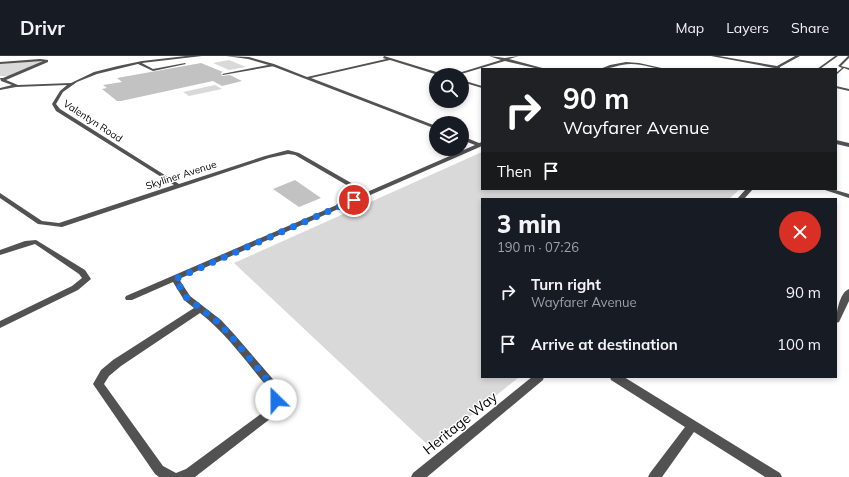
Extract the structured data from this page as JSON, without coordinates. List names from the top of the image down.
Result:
{
  "streets": {
    "street": ["Valentyn Road", "Skyliner Avenue", "Heritage Way"]
  },
  "crossings": [
    ["Valentyn Road", "Skyliner Avenue"]
  ],
  "page": {
    "header": "Drivr",
    "nav": ["Map", "Layers", "Share"],
    "turn": ["90 m", "Wayfarer Avenue"],
    "then": "Then",
    "heading": ["3 min", "190 m · 07:26"],
    "list": [
      {
        "name": "Turn right",
        "note": "Wayfarer Avenue",
        "value": "90 m"
      },
      {
        "name": "Arrive at destination",
        "value": "100 m"
      }
    ]
  }
}
